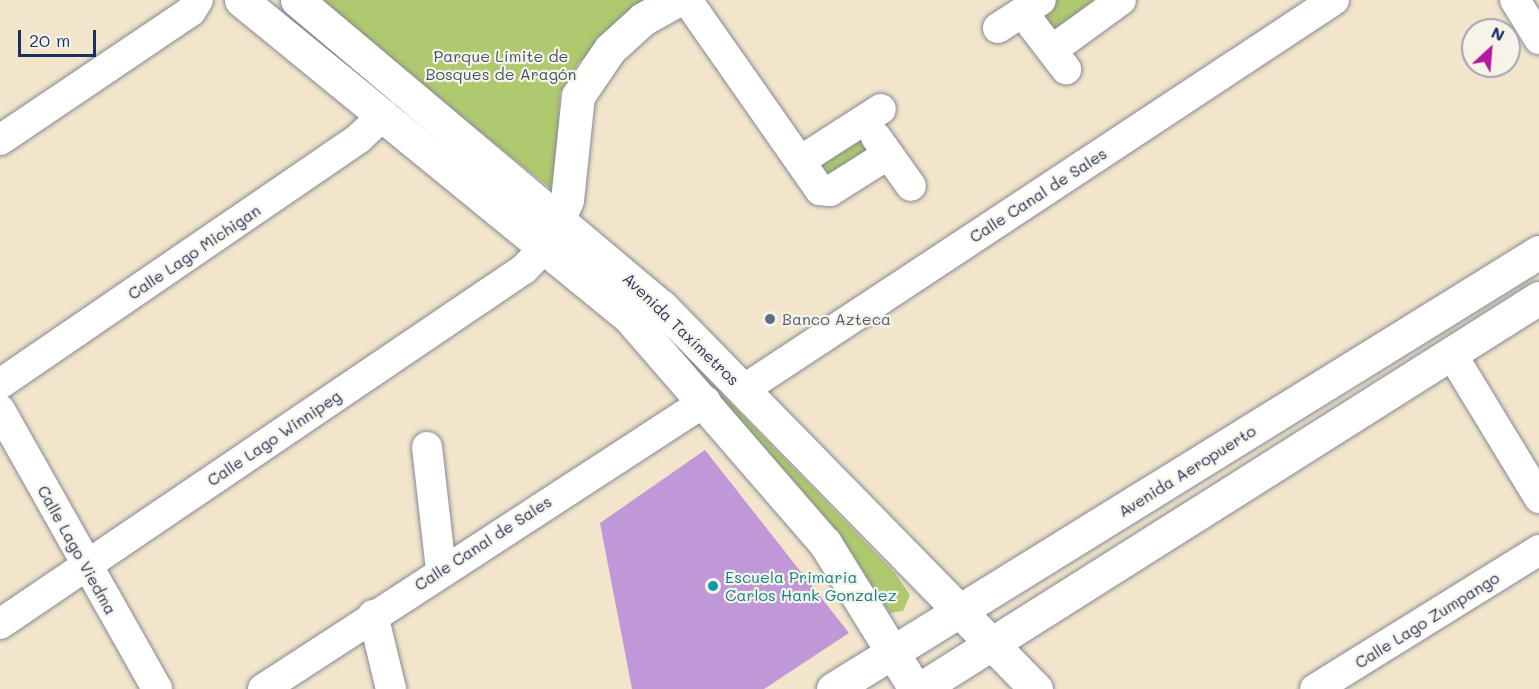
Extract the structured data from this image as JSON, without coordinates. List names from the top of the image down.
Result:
{
  "streets": {
    "main road": ["Avenida Taxímetros", "Avenida Aeropuerto"],
    "street": [
      "Calle Canal de Sales",
      "Calle Lago Michigan",
      "Calle Lago Winnipeg",
      "Calle Lago Viedma",
      "Calle Lago Zumpango"
    ]
  },
  "crossings": [
    ["Calle Canal de Sales", "Avenida Taxímetros"],
    ["Calle Lago Michigan", "Avenida Taxímetros"],
    ["Avenida Taxímetros", "Calle Lago Winnipeg"],
    ["Avenida Taxímetros", "Avenida Aeropuerto"],
    ["Calle Lago Winnipeg", "Calle Lago Viedma"]
  ],
  "parks": ["Parque Límite de Bosques de Aragón"],
  "places": ["Banco Azteca", "Escuela Primaria Carlos Hank Gonzalez"],
  "scale_bar": "20 m",
  "north": "top right"
}
